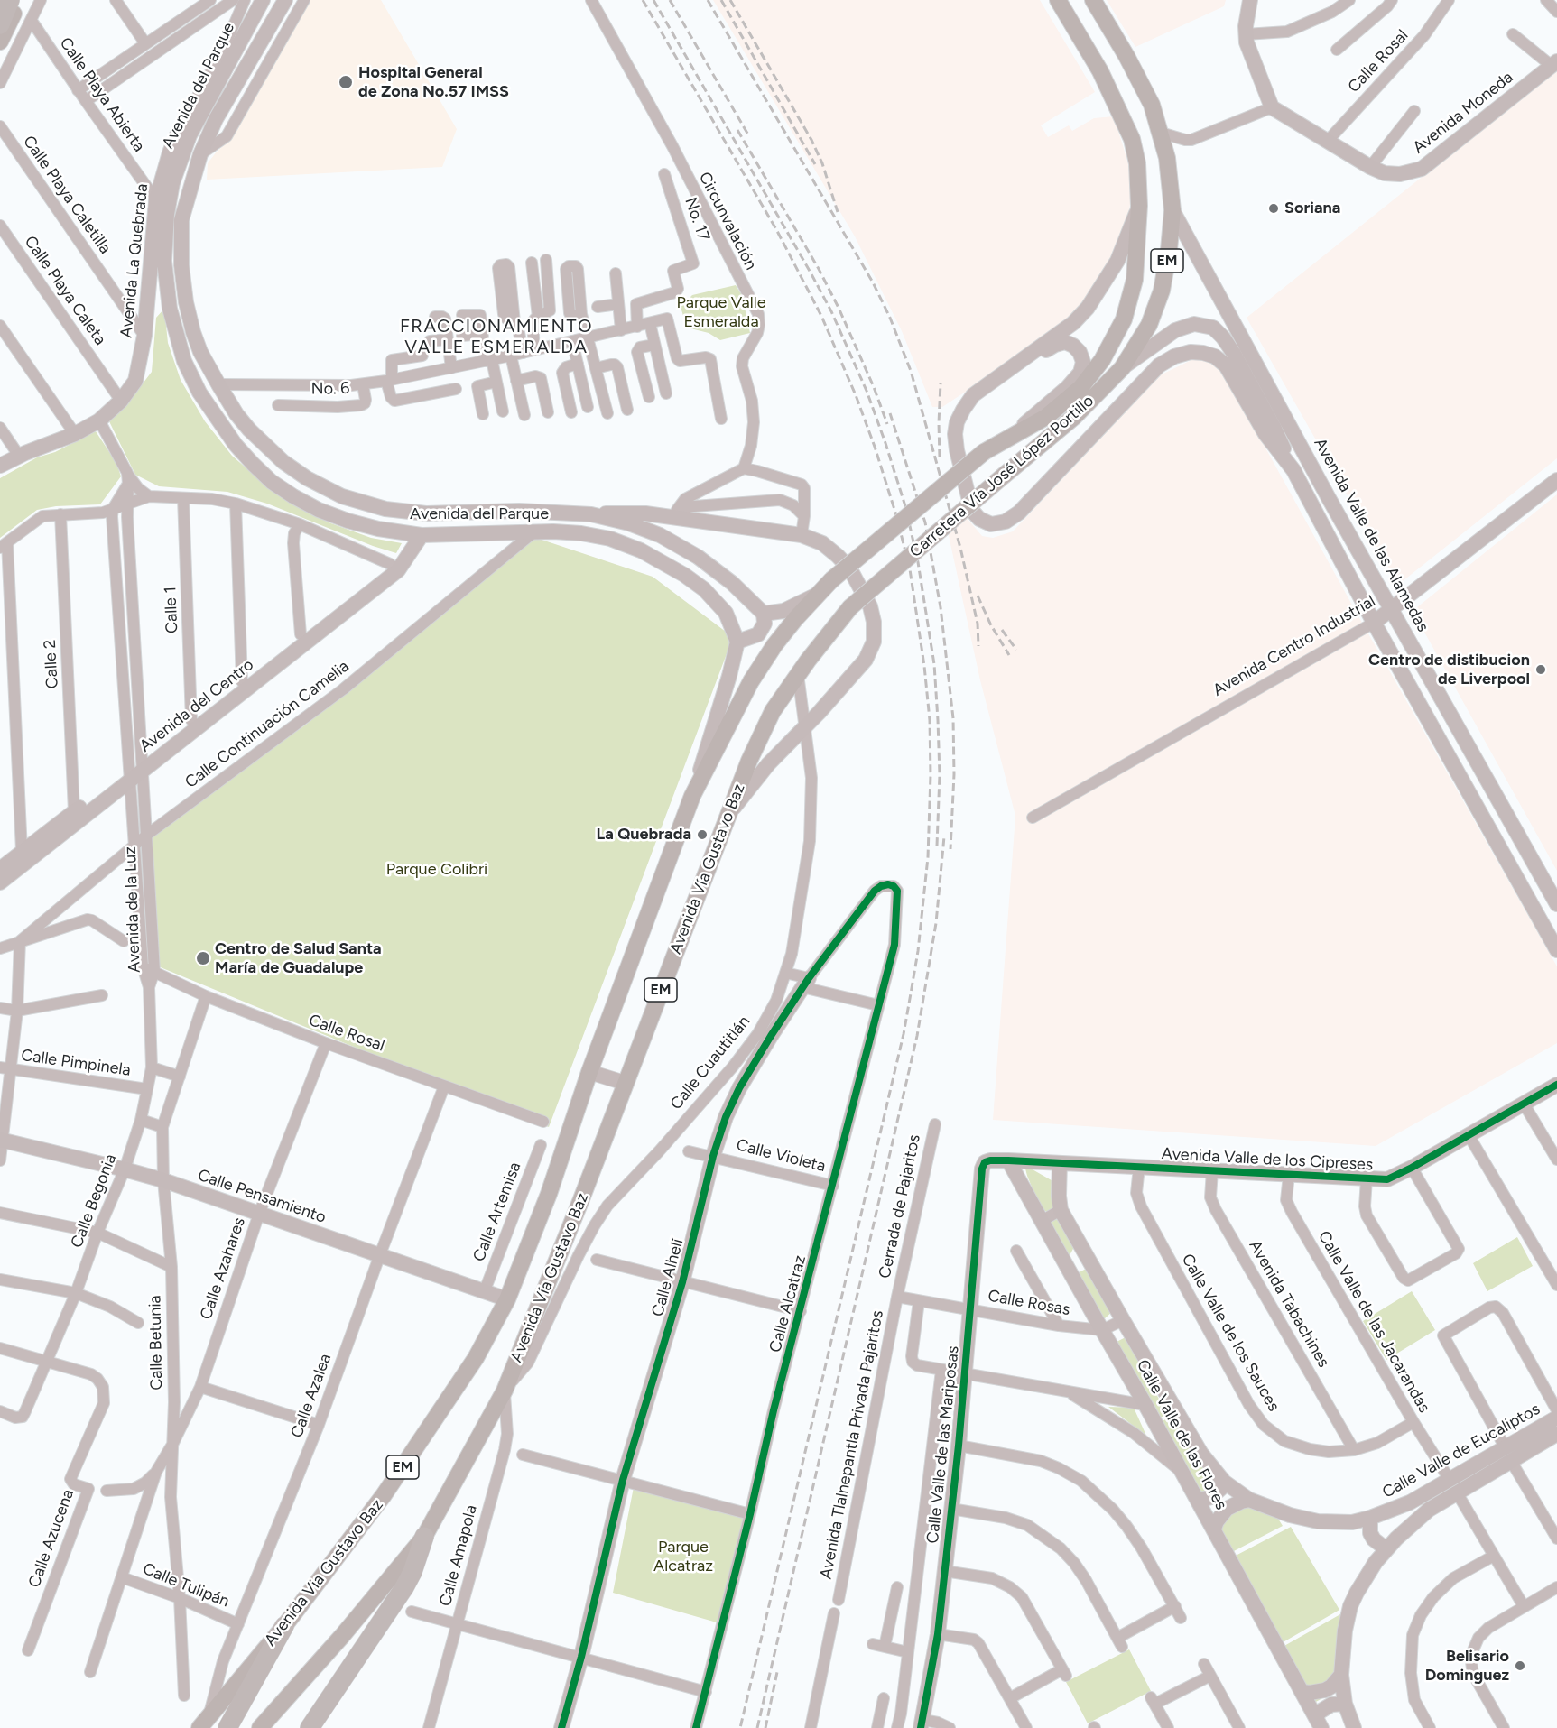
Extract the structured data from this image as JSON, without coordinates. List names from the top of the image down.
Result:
{
  "streets": {
    "main road": [
      "EM",
      "Carretera Vía José López Portillo",
      "Avenida Vía Gustavo Baz",
      "Avenida Via Gustavo Baz"
    ],
    "street": [
      "Calle Rosal",
      "Avenida del Parque",
      "Calle Playa Abierta",
      "Avenida Moneda",
      "Calle Playa Caletilla",
      "No. 17",
      "Circunvalación",
      "Avenida La Quebrada",
      "Calle Playa Caleta",
      "No. 6",
      "Avenida Valle de las Alamedas",
      "Calle 1",
      "Avenida Centro Industrial",
      "Calle 2",
      "Avenida del Centro",
      "Calle Continuación Camelia",
      "Avenida de la Luz",
      "Calle Pimpinela",
      "Calle Cuautitlán",
      "Calle Violeta",
      "Avenida Valle de los Cipreses",
      "Calle Pensamiento",
      "Calle Begonia",
      "Cerrada de Pajaritos",
      "Calle Artemisa",
      "Calle Azahares",
      "Calle Alhelí",
      "Calle Rosas",
      "Calle Alcatraz",
      "Avenida Tabachines",
      "Calle Valle de las Jacarandas",
      "Calle Valle de los Sauces",
      "Calle Betunia",
      "Calle Azalea",
      "Calle Valle de las Flores",
      "Avenida Tlalnepantla Privada Pajaritos",
      "Calle Valle de las Mariposas",
      "Calle Valle de Eucaliptos",
      "Calle Azucena",
      "Calle Amapola",
      "Calle Tulipán"
    ]
  },
  "crossings": [
    ["Calle Rosal", "Avenida Moneda"],
    ["Calle Rosal", "Avenida de la Luz"],
    ["Calle Rosal", "Calle Azahares"],
    ["Calle Rosal", "Calle Betunia"],
    ["Calle Rosal", "Calle Azalea"],
    ["Avenida del Parque", "Calle Playa Abierta"],
    ["Avenida del Parque", "Avenida La Quebrada"],
    ["Avenida del Parque", "Avenida del Centro"],
    ["Avenida del Parque", "Calle Continuación Camelia"],
    ["Calle Playa Abierta", "Avenida La Quebrada"],
    ["Calle Playa Caletilla", "Avenida La Quebrada"],
    ["Avenida La Quebrada", "Calle Playa Caleta"],
    ["Avenida La Quebrada", "Avenida de la Luz"],
    ["EM", "Avenida Vía Gustavo Baz"],
    ["EM", "Calle Cuautitlán"],
    ["EM", "Calle Amapola"],
    ["Carretera Vía José López Portillo", "Avenida Valle de las Alamedas"],
    ["Carretera Vía José López Portillo", "Avenida Vía Gustavo Baz"],
    ["Avenida Valle de las Alamedas", "Avenida Centro Industrial"],
    ["Calle 1", "Avenida del Centro"],
    ["Calle 2", "Avenida del Centro"],
    ["Avenida del Centro", "Avenida de la Luz"],
    ["Calle Continuación Camelia", "Avenida de la Luz"],
    ["Avenida Vía Gustavo Baz", "Calle Cuautitlán"],
    ["Avenida Vía Gustavo Baz", "Calle Pensamiento"],
    ["Avenida Vía Gustavo Baz", "Calle Amapola"],
    ["Avenida Vía Gustavo Baz", "Avenida Via Gustavo Baz"],
    ["Avenida de la Luz", "Calle Begonia"],
    ["Calle Pimpinela", "Calle Begonia"],
    ["Calle Cuautitlán", "Calle Amapola"],
    ["Calle Violeta", "Calle Alhelí"],
    ["Calle Violeta", "Calle Alcatraz"],
    ["Avenida Valle de los Cipreses", "Avenida Tabachines"],
    ["Avenida Valle de los Cipreses", "Calle Valle de las Jacarandas"],
    ["Avenida Valle de los Cipreses", "Calle Valle de los Sauces"],
    ["Avenida Valle de los Cipreses", "Calle Valle de las Flores"],
    ["Avenida Valle de los Cipreses", "Calle Valle de las Mariposas"],
    ["Calle Pensamiento", "Calle Begonia"],
    ["Calle Pensamiento", "Calle Artemisa"],
    ["Calle Pensamiento", "Calle Azahares"],
    ["Calle Pensamiento", "Calle Betunia"],
    ["Calle Pensamiento", "Calle Azalea"],
    ["Calle Pensamiento", "Avenida Via Gustavo Baz"],
    ["Calle Begonia", "Calle Azucena"],
    ["Cerrada de Pajaritos", "Calle Rosas"],
    ["Cerrada de Pajaritos", "Avenida Tlalnepantla Privada Pajaritos"],
    ["Calle Azahares", "Calle Betunia"],
    ["Calle Azahares", "Calle Tulipán"],
    ["Calle Alhelí", "Calle Alcatraz"],
    ["Calle Rosas", "Calle Valle de las Flores"],
    ["Calle Rosas", "Avenida Tlalnepantla Privada Pajaritos"],
    ["Calle Rosas", "Calle Valle de las Mariposas"],
    ["Avenida Tabachines", "Calle Valle de los Sauces"],
    ["Calle Valle de las Jacarandas", "Calle Valle de los Sauces"],
    ["Calle Valle de las Jacarandas", "Calle Valle de Eucaliptos"],
    ["Calle Betunia", "Calle Tulipán"],
    ["Calle Azalea", "Avenida Via Gustavo Baz"],
    ["Calle Azalea", "Calle Tulipán"],
    ["Calle Valle de las Flores", "Calle Valle de Eucaliptos"]
  ],
  "districts": ["FRACCIONAMIENTO VALLE ESMERALDA"],
  "parks": ["Parque Valle Esmeralda", "Parque Colibri", "Parque Alcatraz"],
  "places": [
    "Hospital General de Zona No.57 IMSS",
    "Soriana",
    "Centro de distibucion de Liverpool",
    "La Quebrada",
    "Centro de Salud Santa María de Guadalupe",
    "Belisario Dominguez"
  ]
}
